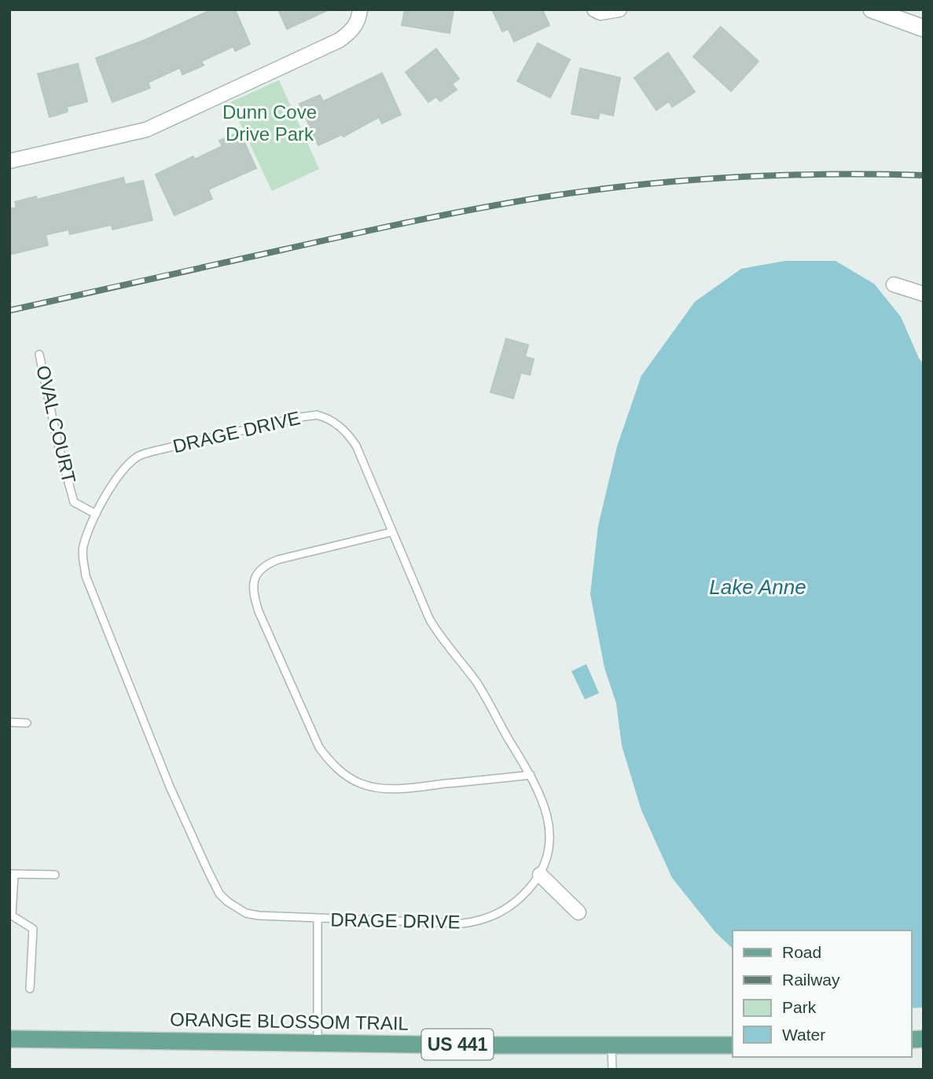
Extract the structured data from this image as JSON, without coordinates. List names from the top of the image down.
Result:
{
  "streets": {
    "main road": ["ORANGE BLOSSOM TRAIL", "US 441"],
    "lane": ["OVAL COURT", "DRAGE DRIVE"]
  },
  "crossings": [
    ["OVAL COURT", "DRAGE DRIVE"]
  ],
  "water": ["Lake Anne"],
  "parks": ["Dunn Cove Drive Park"],
  "legend": [
    "Road",
    "Railway",
    "Park",
    "Water"
  ]
}
